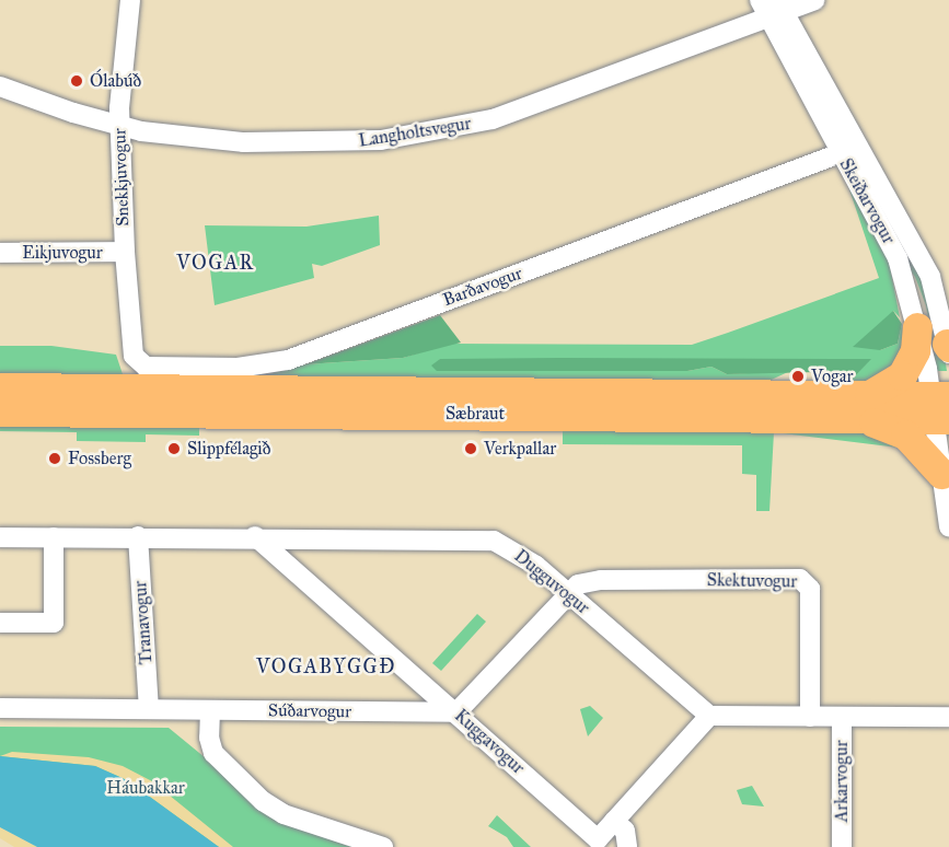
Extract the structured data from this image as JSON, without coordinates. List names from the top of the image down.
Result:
{
  "streets": {
    "highway": ["Sæbraut"],
    "street": [
      "Langholtsvegur",
      "Snekkjuvogur",
      "Skeiðarvogur",
      "Eikjuvogur",
      "Barðavogur",
      "Skektuvogur",
      "Dugguvogur",
      "Tranavogur",
      "Súðarvogur",
      "Kuggavogur",
      "Arkarvogur"
    ]
  },
  "crossings": [
    ["Langholtsvegur", "Snekkjuvogur"],
    ["Langholtsvegur", "Skeiðarvogur"],
    ["Snekkjuvogur", "Eikjuvogur"],
    ["Snekkjuvogur", "Barðavogur"],
    ["Skeiðarvogur", "Sæbraut"],
    ["Skektuvogur", "Dugguvogur"],
    ["Dugguvogur", "Tranavogur"],
    ["Dugguvogur", "Kuggavogur"],
    ["Tranavogur", "Súðarvogur"],
    ["Súðarvogur", "Kuggavogur"]
  ],
  "districts": ["VOGAR", "VOGABYGGÐ"],
  "parks": ["Háubakkar"],
  "places": [
    "Ólabúð",
    "Vogar",
    "Slippfélagið",
    "Verkpallar",
    "Fossberg"
  ]
}
